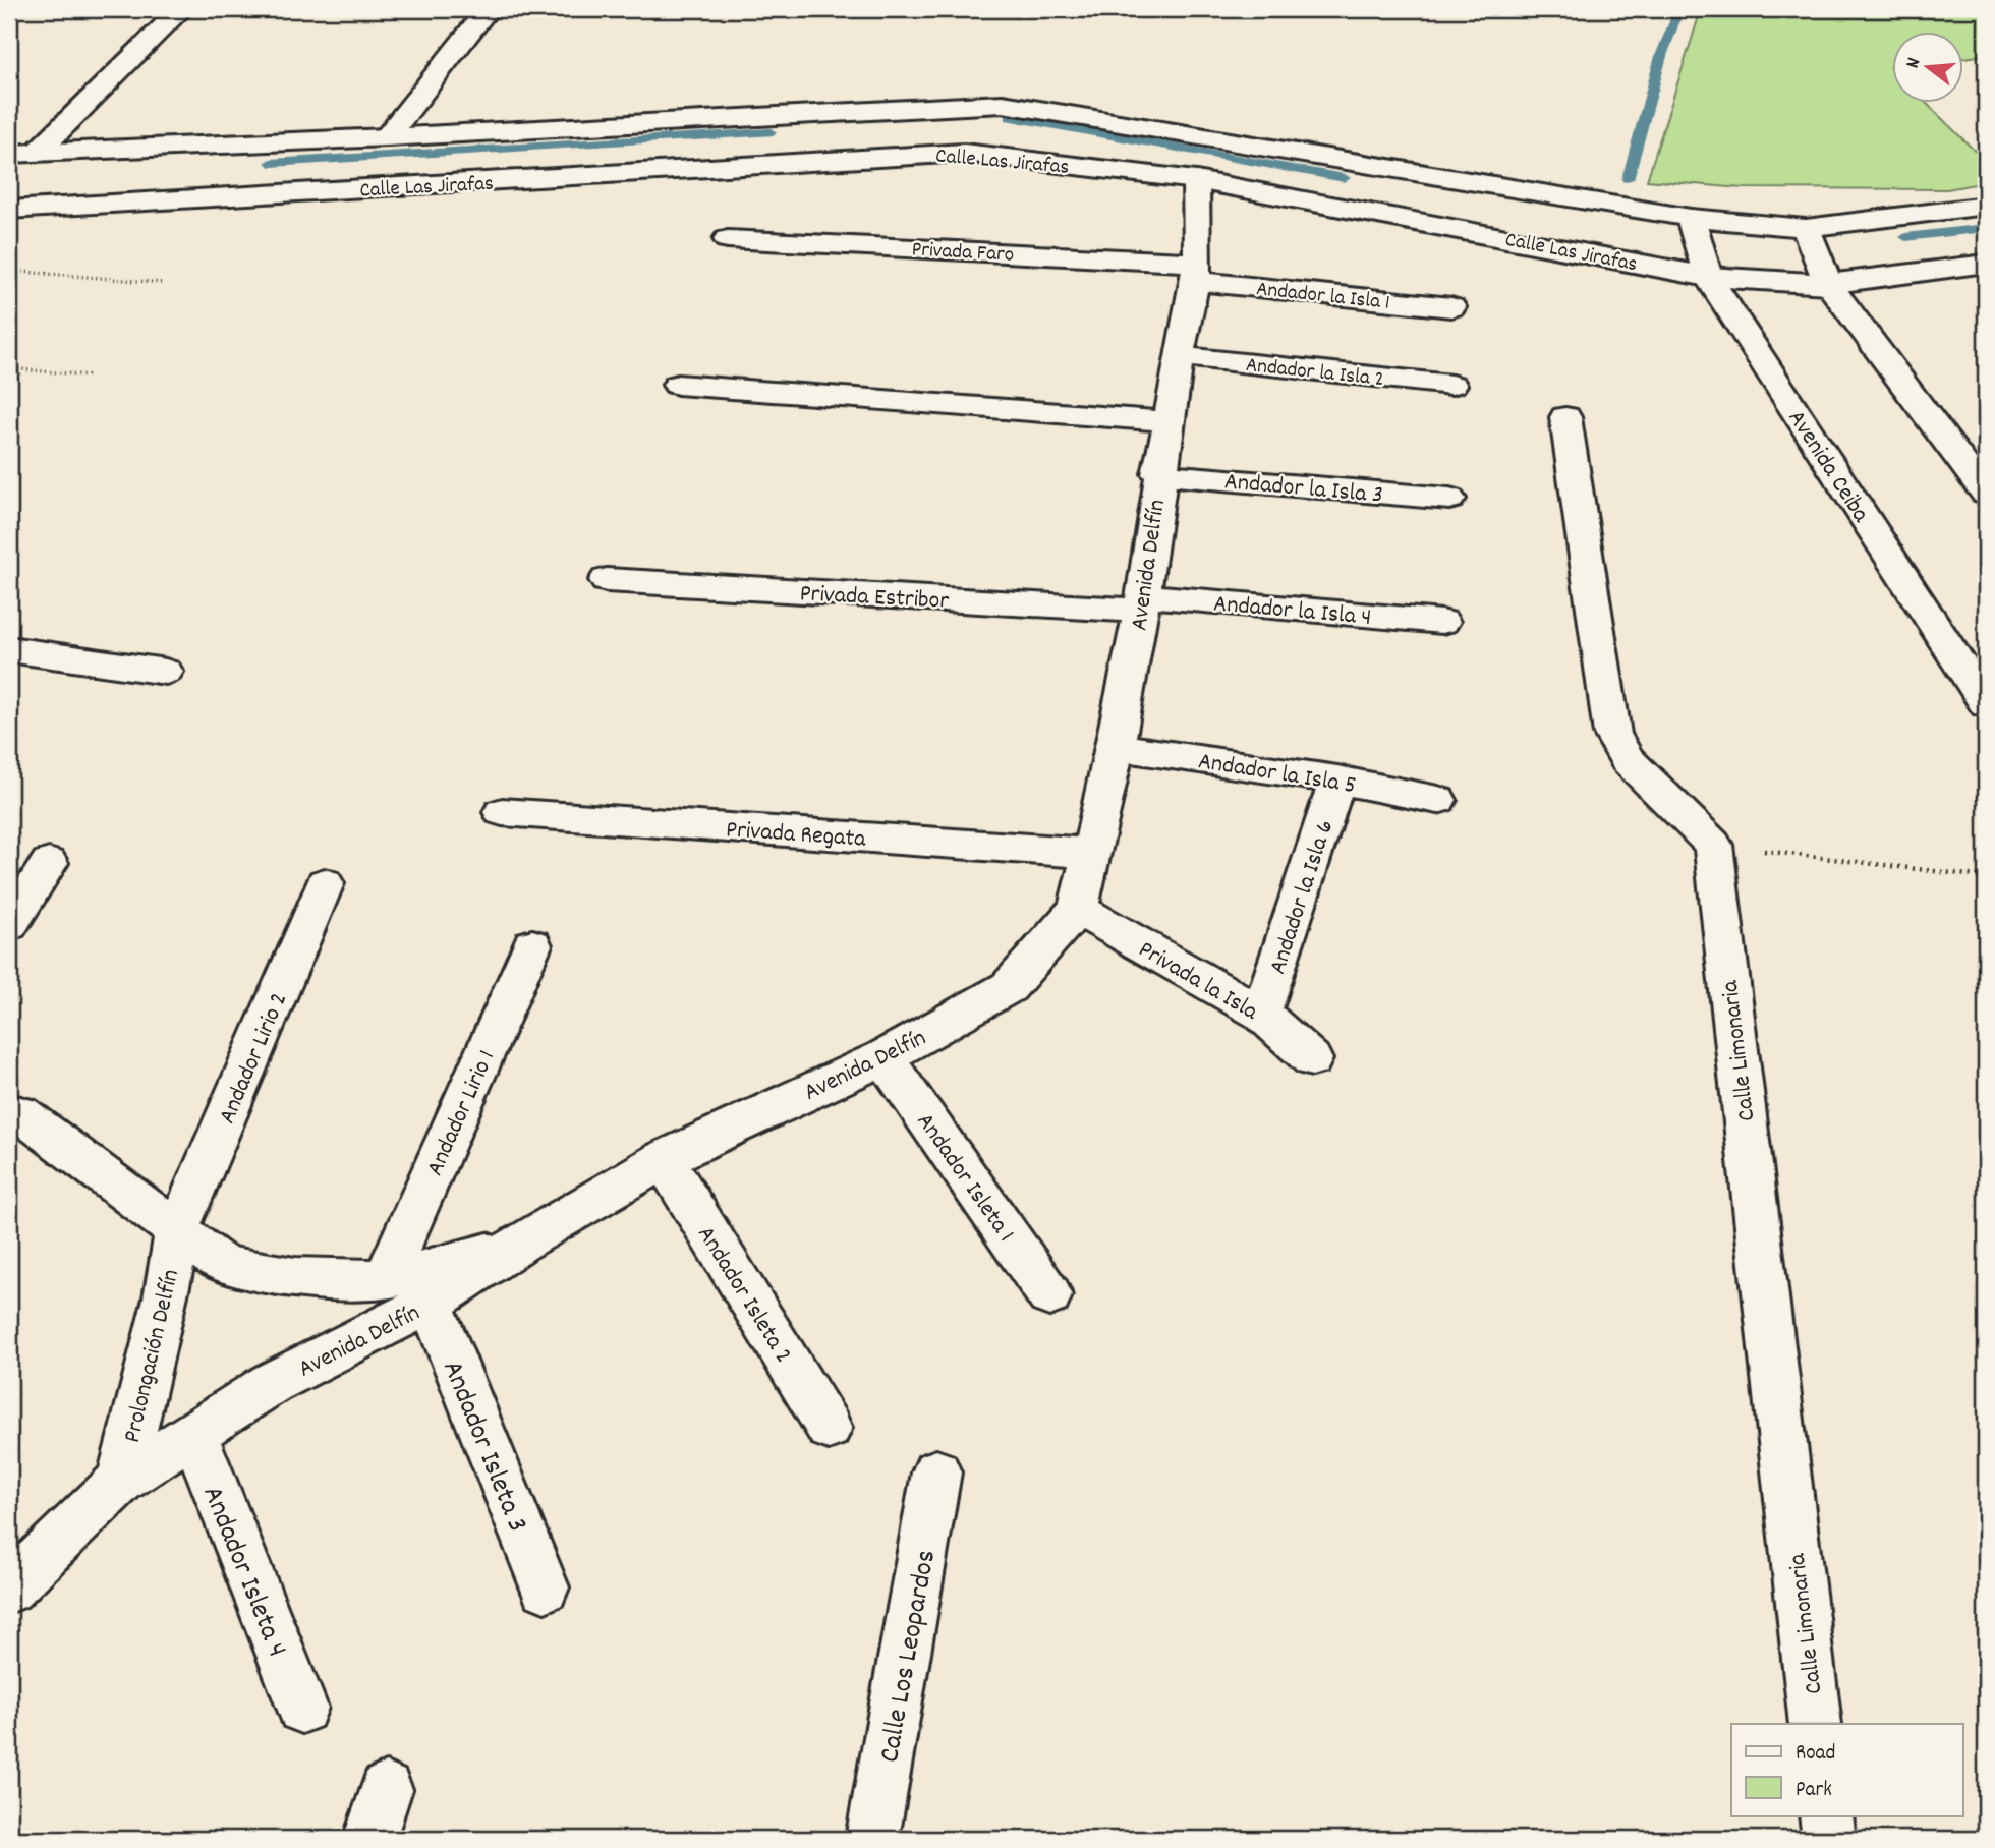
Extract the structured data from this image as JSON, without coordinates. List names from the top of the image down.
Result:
{
  "streets": {
    "street": [
      "Calle Las Jirafas",
      "Privada Faro",
      "Andador la Isla 1",
      "Andador la Isla 2",
      "Avenida Ceiba",
      "Andador la Isla 3",
      "Avenida Delfín",
      "Privada Estribor",
      "Andador la Isla 4",
      "Andador la Isla 5",
      "Privada Regata",
      "Andador la Isla 6",
      "Privada la Isla",
      "Calle Limonaria",
      "Andador Lirio 2",
      "Andador Lirio 1",
      "Andador Isleta 1",
      "Andador Isleta 2",
      "Prolongación Delfín",
      "Andador Isleta 3",
      "Andador Isleta 4",
      "Calle Los Leopardos"
    ]
  },
  "crossings": [
    ["Calle Las Jirafas", "Avenida Ceiba"],
    ["Calle Las Jirafas", "Avenida Delfín"],
    ["Privada Faro", "Andador la Isla 1"],
    ["Privada Faro", "Avenida Delfín"],
    ["Andador la Isla 1", "Avenida Delfín"],
    ["Andador la Isla 2", "Avenida Delfín"],
    ["Andador la Isla 3", "Avenida Delfín"],
    ["Avenida Delfín", "Privada Estribor"],
    ["Avenida Delfín", "Andador la Isla 4"],
    ["Avenida Delfín", "Andador la Isla 5"],
    ["Avenida Delfín", "Privada Regata"],
    ["Avenida Delfín", "Privada la Isla"],
    ["Avenida Delfín", "Andador Isleta 1"],
    ["Avenida Delfín", "Andador Isleta 2"],
    ["Avenida Delfín", "Prolongación Delfín"],
    ["Avenida Delfín", "Andador Isleta 3"],
    ["Avenida Delfín", "Andador Isleta 4"],
    ["Privada Estribor", "Andador la Isla 4"],
    ["Andador la Isla 5", "Andador la Isla 6"],
    ["Andador la Isla 6", "Privada la Isla"],
    ["Andador Lirio 2", "Prolongación Delfín"],
    ["Andador Lirio 1", "Prolongación Delfín"]
  ],
  "legend": ["Road", "Park"],
  "north": "left"
}
